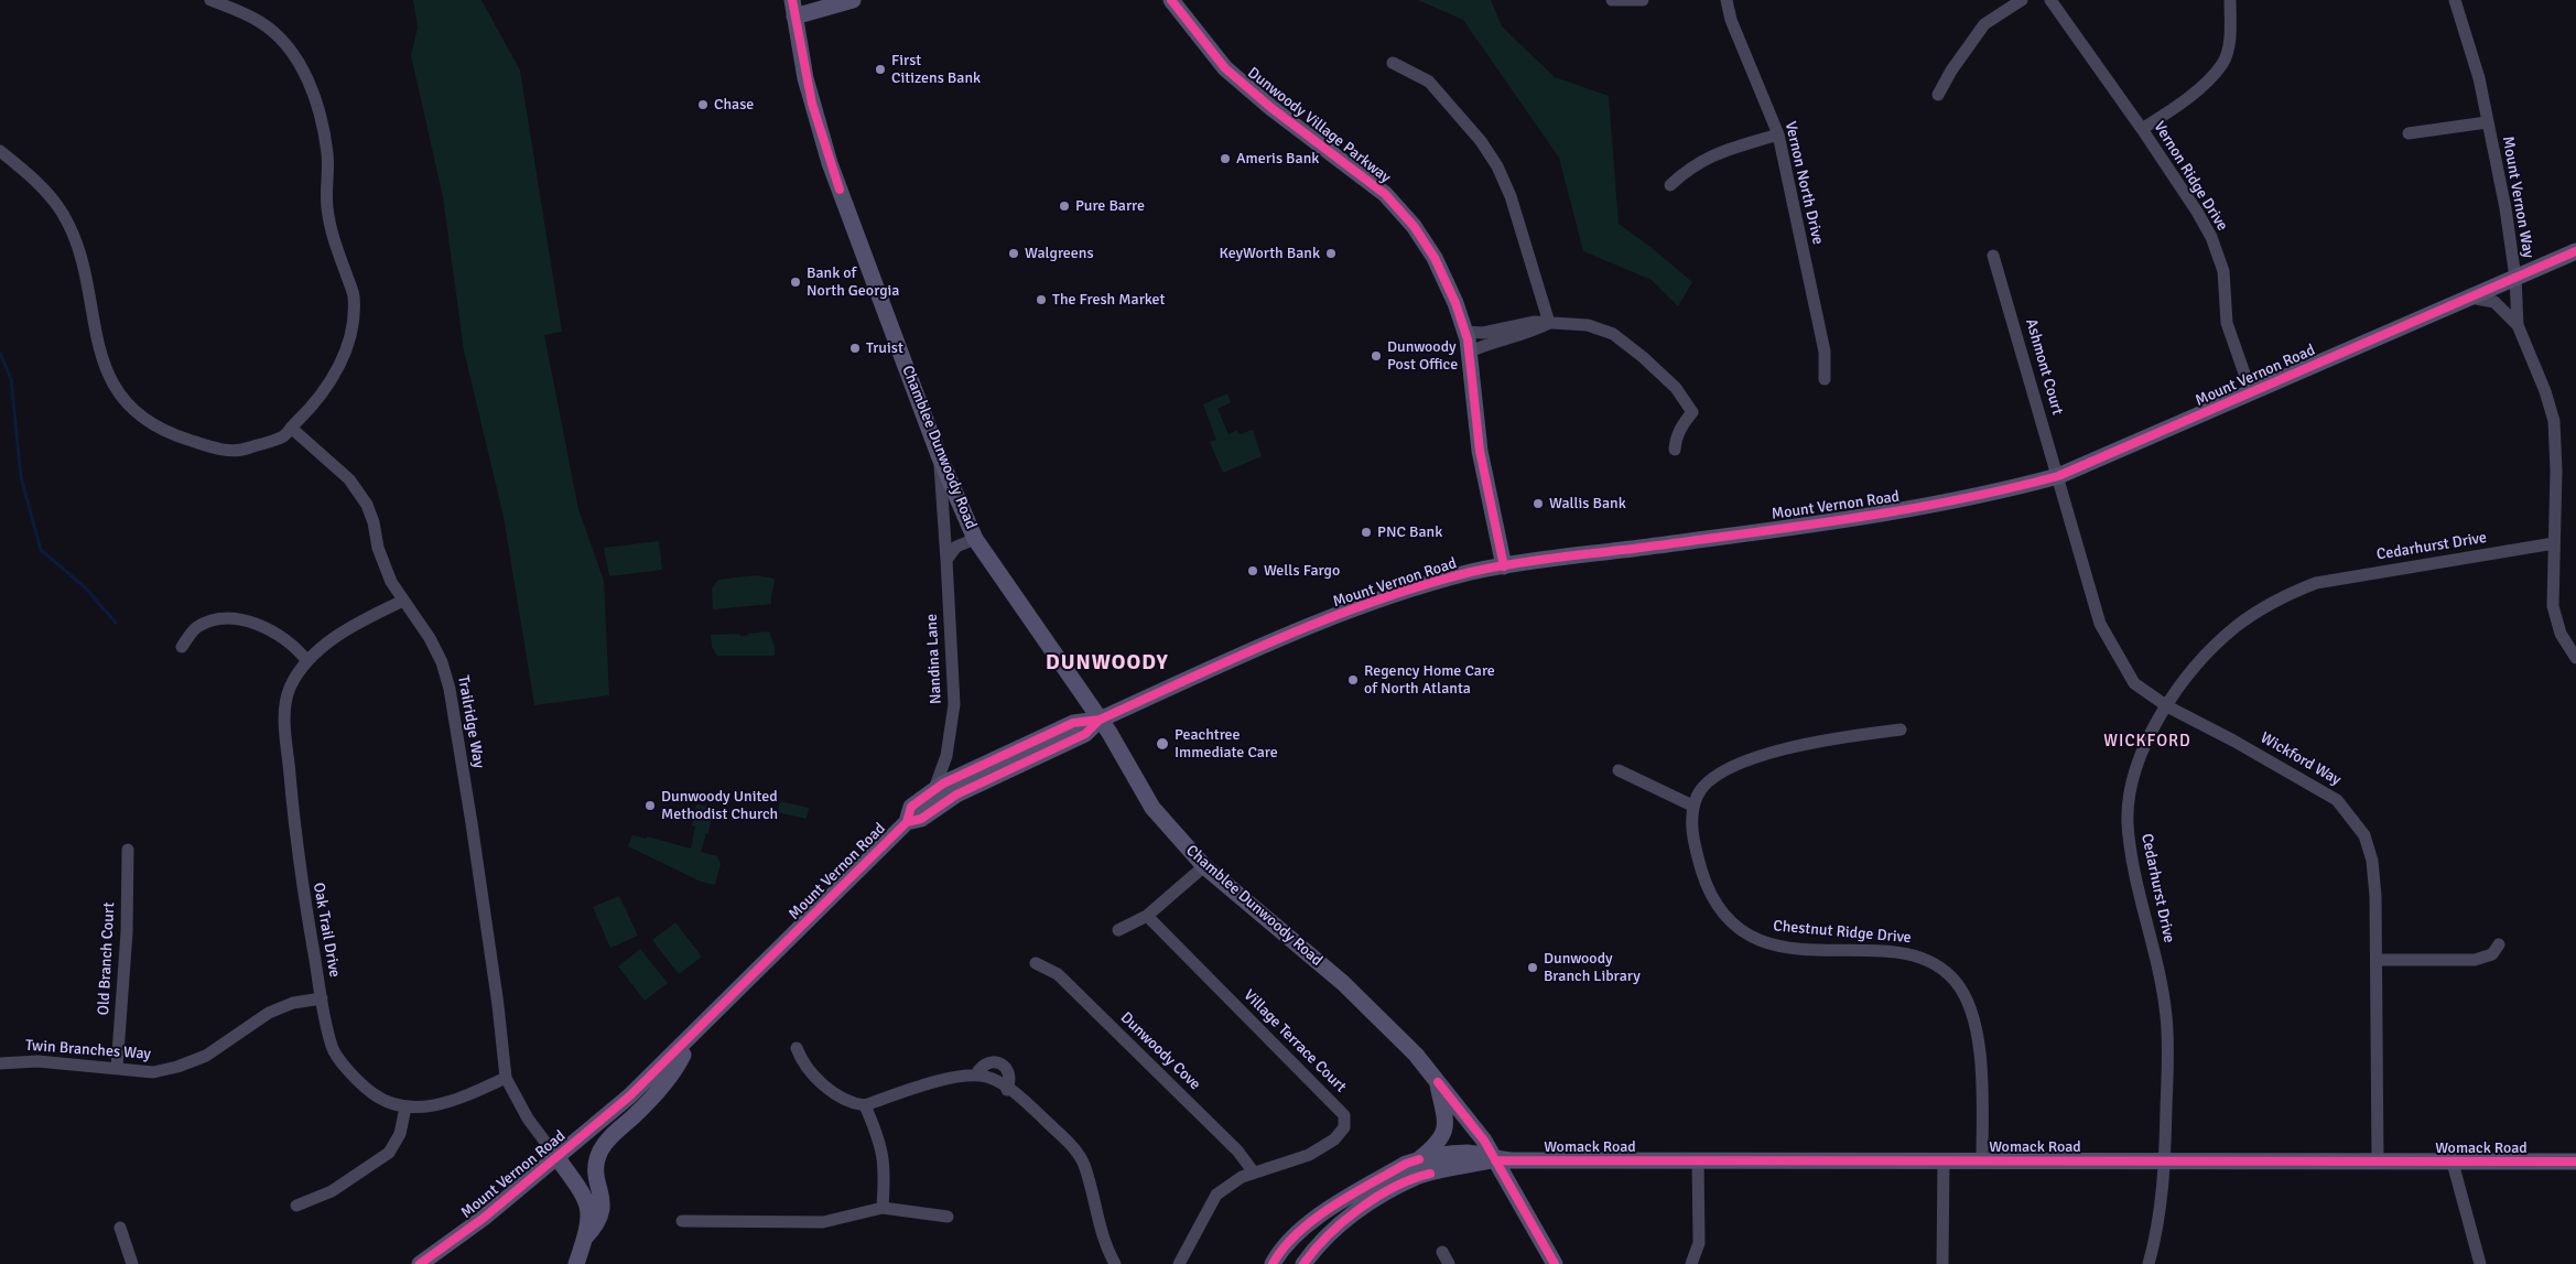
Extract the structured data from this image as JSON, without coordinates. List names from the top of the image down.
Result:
{
  "streets": {
    "street": [
      "Dunwoody Village Parkway",
      "Vernon Ridge Drive",
      "Vernon North Drive",
      "Mount Vernon Way",
      "Ashmont Court",
      "Mount Vernon Road",
      "Chamblee Dunwoody Road",
      "Cedarhurst Drive",
      "Nandina Lane",
      "Trailridge Way",
      "Wickford Way",
      "Oak Trail Drive",
      "Chestnut Ridge Drive",
      "Old Branch Court",
      "Village Terrace Court",
      "Twin Branches Way",
      "Dunwoody Cove",
      "Womack Road"
    ]
  },
  "crossings": [
    ["Dunwoody Village Parkway", "Mount Vernon Road"],
    ["Vernon Ridge Drive", "Mount Vernon Road"],
    ["Mount Vernon Way", "Mount Vernon Road"],
    ["Mount Vernon Way", "Cedarhurst Drive"],
    ["Ashmont Court", "Mount Vernon Road"],
    ["Ashmont Court", "Wickford Way"],
    ["Mount Vernon Road", "Chamblee Dunwoody Road"],
    ["Mount Vernon Road", "Wickford Way"],
    ["Chamblee Dunwoody Road", "Nandina Lane"],
    ["Chamblee Dunwoody Road", "Womack Road"],
    ["Cedarhurst Drive", "Wickford Way"],
    ["Cedarhurst Drive", "Womack Road"],
    ["Trailridge Way", "Oak Trail Drive"],
    ["Wickford Way", "Womack Road"],
    ["Oak Trail Drive", "Twin Branches Way"],
    ["Chestnut Ridge Drive", "Womack Road"],
    ["Old Branch Court", "Twin Branches Way"],
    ["Village Terrace Court", "Dunwoody Cove"]
  ],
  "districts": ["DUNWOODY", "WICKFORD"],
  "places": [
    "First Citizens Bank",
    "Chase",
    "Ameris Bank",
    "Pure Barre",
    "Walgreens",
    "KeyWorth Bank",
    "Bank of North Georgia",
    "The Fresh Market",
    "Truist",
    "Dunwoody Post Office",
    "Wallis Bank",
    "PNC Bank",
    "Wells Fargo",
    "Regency Home Care of North Atlanta",
    "Peachtree Immediate Care",
    "Dunwoody United Methodist Church",
    "Dunwoody Branch Library"
  ]
}
